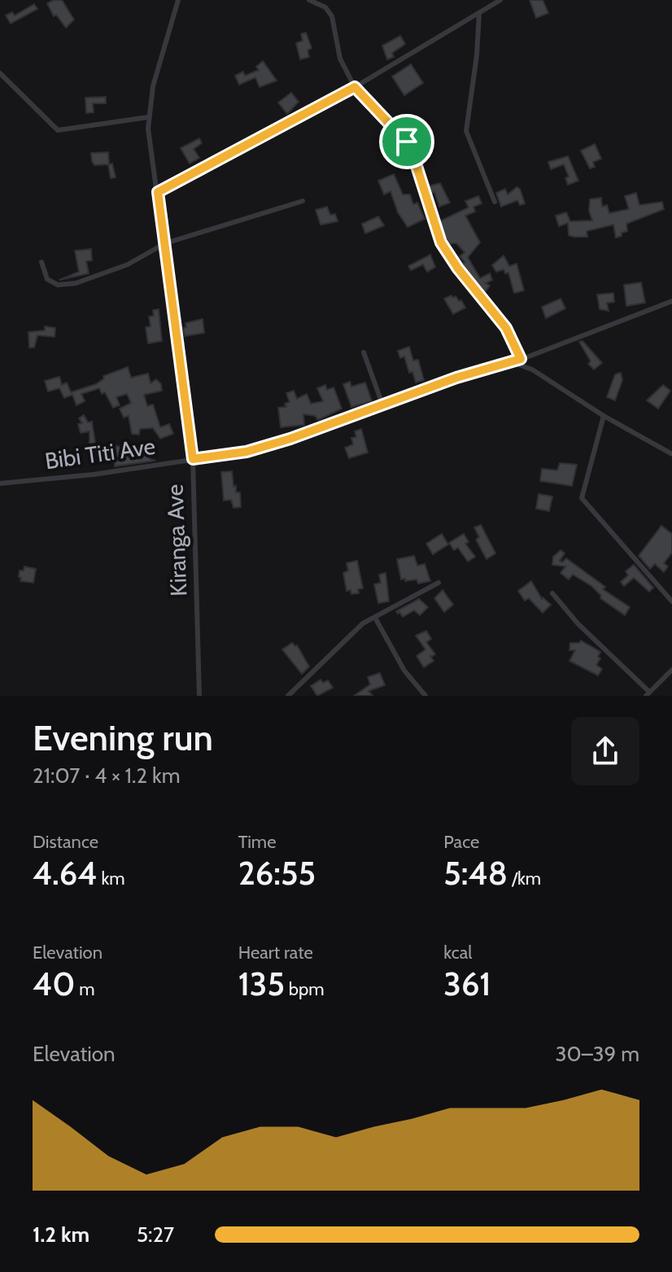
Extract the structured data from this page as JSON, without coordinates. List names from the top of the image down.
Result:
{
  "streets": {
    "street": ["Bibi Titi Ave", "Kiranga Ave"]
  },
  "crossings": [
    ["Bibi Titi Ave", "Kiranga Ave"]
  ],
  "page": {
    "heading": ["Evening run", "21:07 · 4 × 1.2 km"],
    "stats": [
      ["Distance", "4.64 km"],
      ["Time", "26:55"],
      ["Pace", "5:48 /km"],
      ["Elevation", "40 m"],
      ["Heart rate", "135 bpm"],
      ["kcal", "361"]
    ],
    "chart": ["Elevation", "30–39 m"],
    "list": [
      {
        "name": "1.2 km",
        "note": "5:27"
      }
    ]
  }
}
